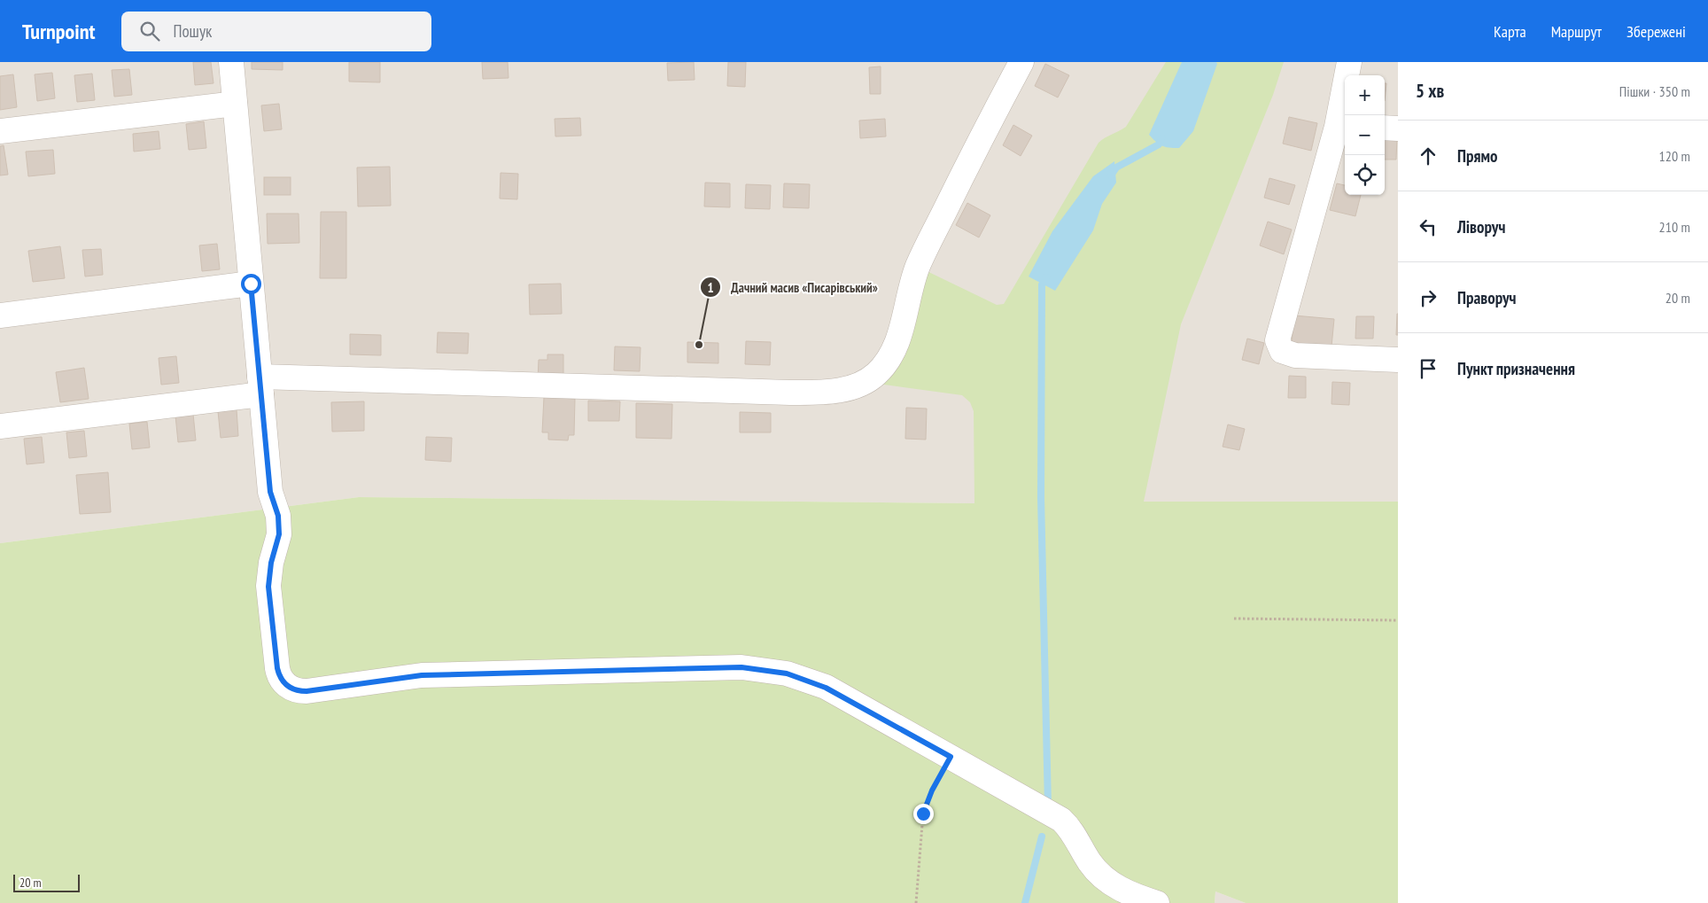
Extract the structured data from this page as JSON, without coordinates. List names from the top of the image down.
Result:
{
  "places": ["Дачний масив «Писарівський»"],
  "scale_bar": "20 m",
  "page": {
    "header": "Turnpoint",
    "search": "Пошук",
    "nav": ["Карта", "Маршрут", "Збережені"],
    "heading": ["5 хв", "Пішки · 350 m"],
    "map_buttons": ["+", "−"],
    "list": [
      ["Прямо", "120 m"],
      ["Ліворуч", "210 m"],
      ["Праворуч", "20 m"],
      "Пункт призначення"
    ],
    "scale": "20 m"
  }
}
